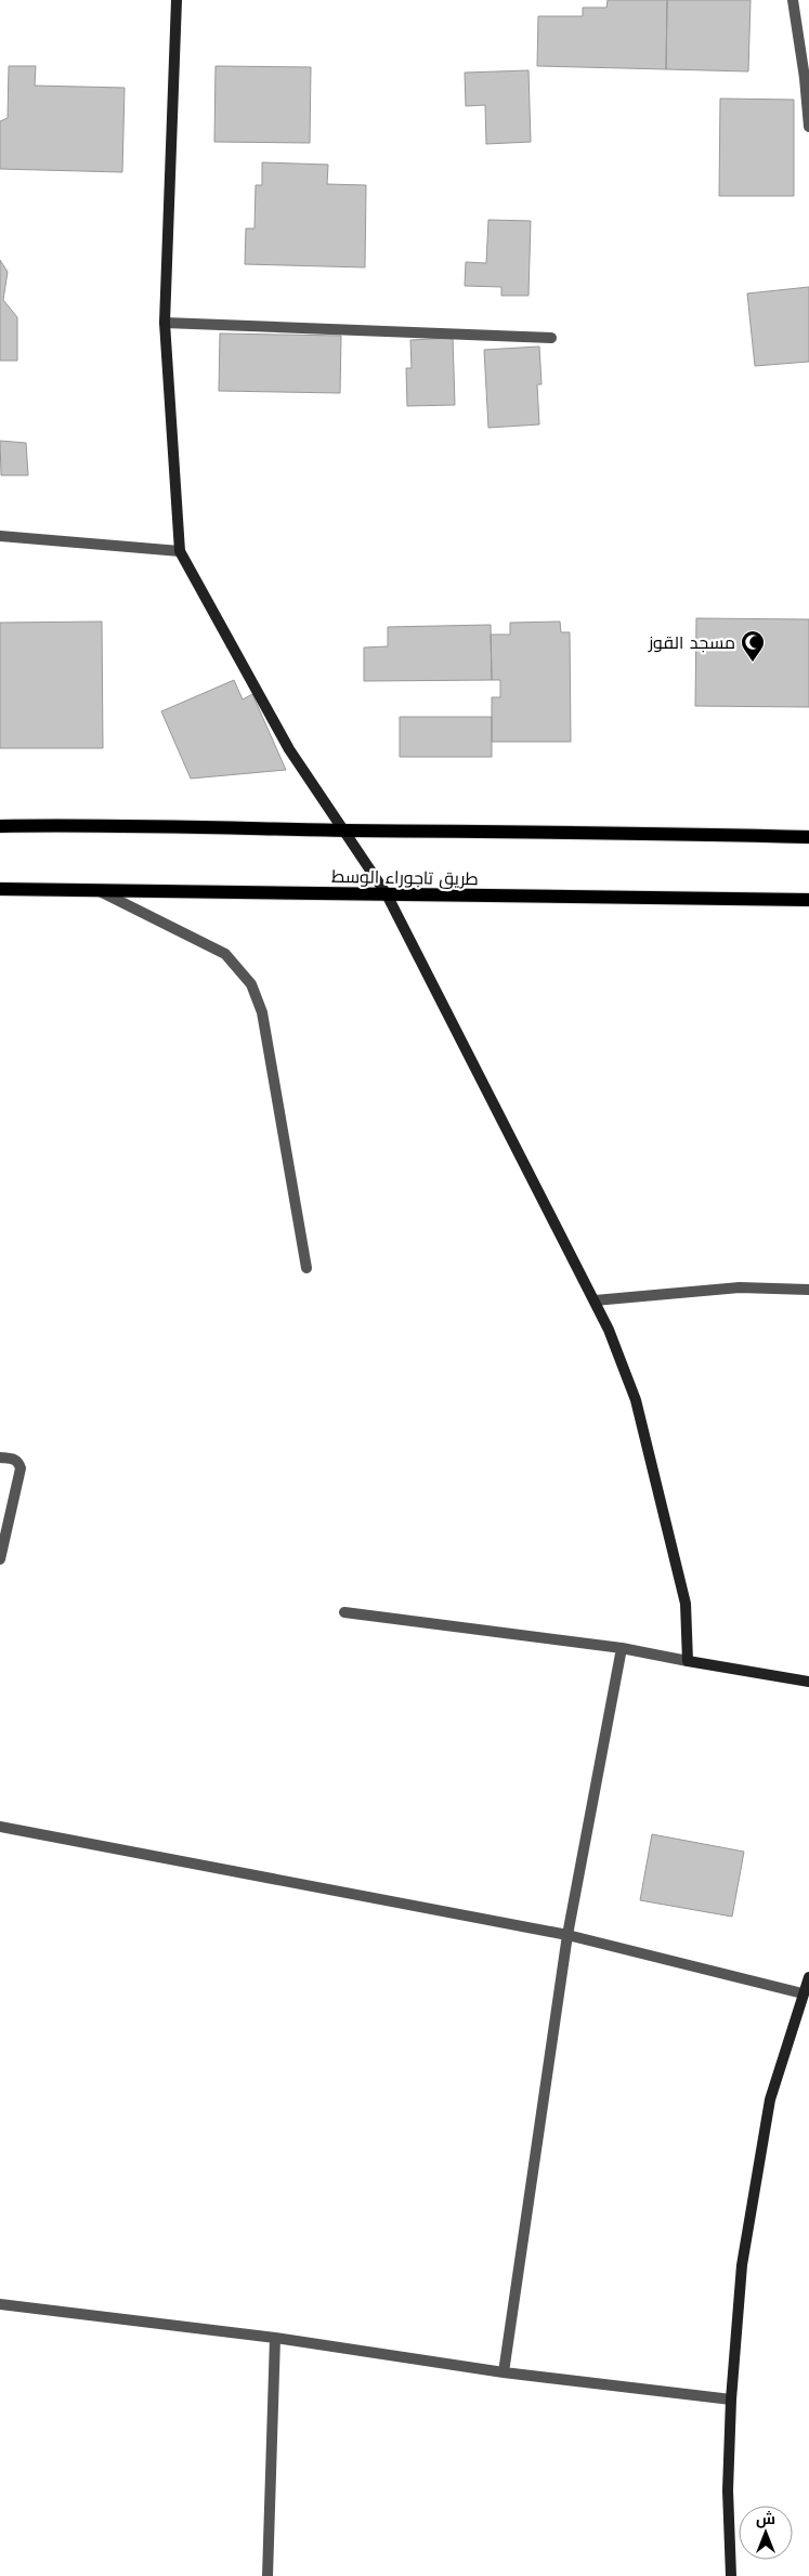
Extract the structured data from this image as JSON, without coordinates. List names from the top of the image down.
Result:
{
  "streets": {
    "main road": ["طريق تاجوراء الوسط"]
  },
  "places": {
    "mosque": ["مسجد القوز"]
  },
  "north": "top"
}
